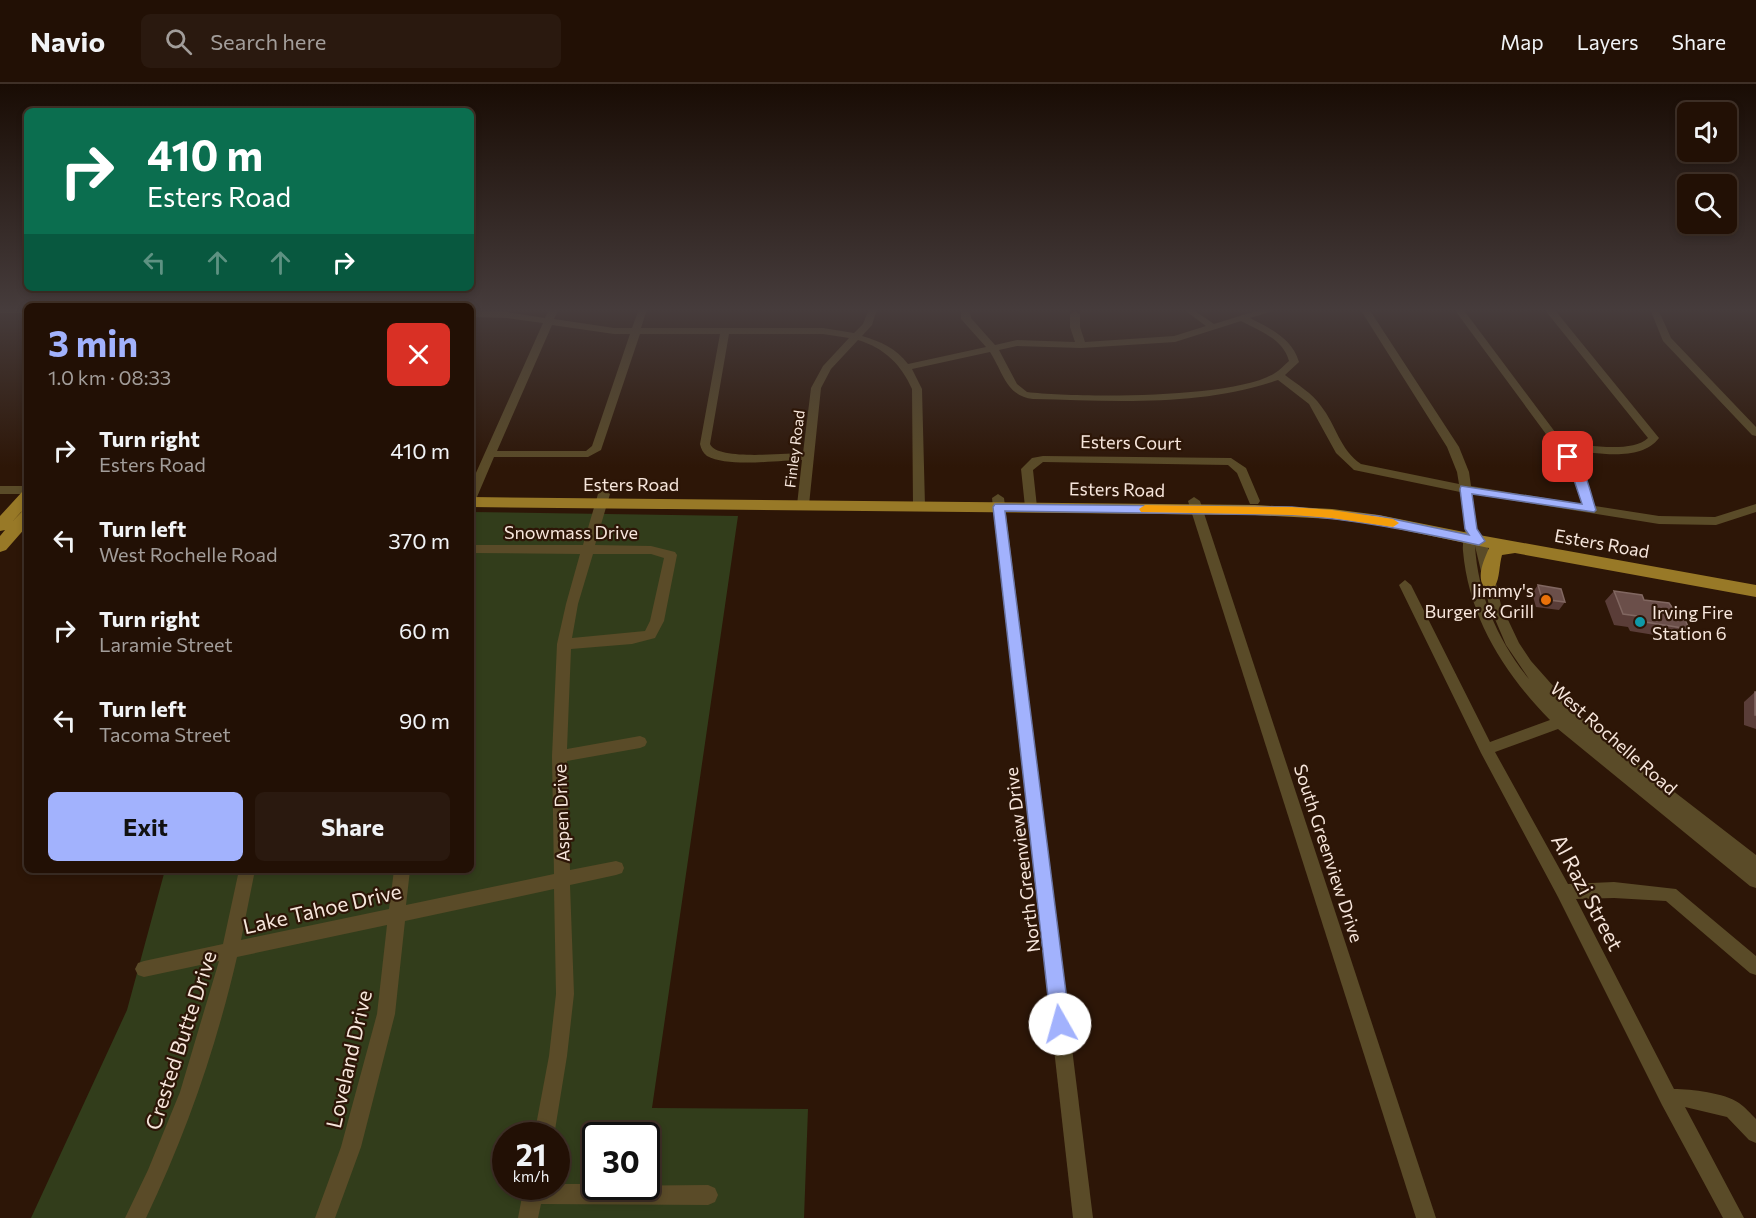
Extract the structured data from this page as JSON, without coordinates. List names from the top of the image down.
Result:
{
  "streets": {
    "main road": ["Esters Road"],
    "street": [
      "Esters Court",
      "Finley Road",
      "Snowmass Drive",
      "West Rochelle Road",
      "Aspen Drive",
      "South Greenview Drive",
      "North Greenview Drive",
      "Al Razi Street",
      "Lake Tahoe Drive",
      "Crested Butte Drive",
      "Loveland Drive"
    ]
  },
  "crossings": [
    ["Esters Court", "Esters Road"],
    ["Finley Road", "Esters Road"],
    ["Esters Road", "West Rochelle Road"],
    ["Esters Road", "Aspen Drive"],
    ["Esters Road", "South Greenview Drive"],
    ["Esters Road", "North Greenview Drive"],
    ["Snowmass Drive", "Aspen Drive"],
    ["Aspen Drive", "Lake Tahoe Drive"],
    ["Lake Tahoe Drive", "Crested Butte Drive"],
    ["Lake Tahoe Drive", "Loveland Drive"]
  ],
  "places": ["Jimmy's Burger & Grill", "Irving Fire Station 6"],
  "page": {
    "header": "Navio",
    "search": "Search here",
    "nav": ["Map", "Layers", "Share"],
    "turn": ["410 m", "Esters Road"],
    "heading": ["3 min", "1.0 km · 08:33"],
    "list": [
      {
        "name": "Turn right",
        "note": "Esters Road",
        "value": "410 m"
      },
      {
        "name": "Turn left",
        "note": "West Rochelle Road",
        "value": "370 m"
      },
      {
        "name": "Turn right",
        "note": "Laramie Street",
        "value": "60 m"
      },
      {
        "name": "Turn left",
        "note": "Tacoma Street",
        "value": "90 m"
      }
    ],
    "buttons": ["Exit", "Share"],
    "speed": "21 km/h",
    "limit": "30"
  }
}
